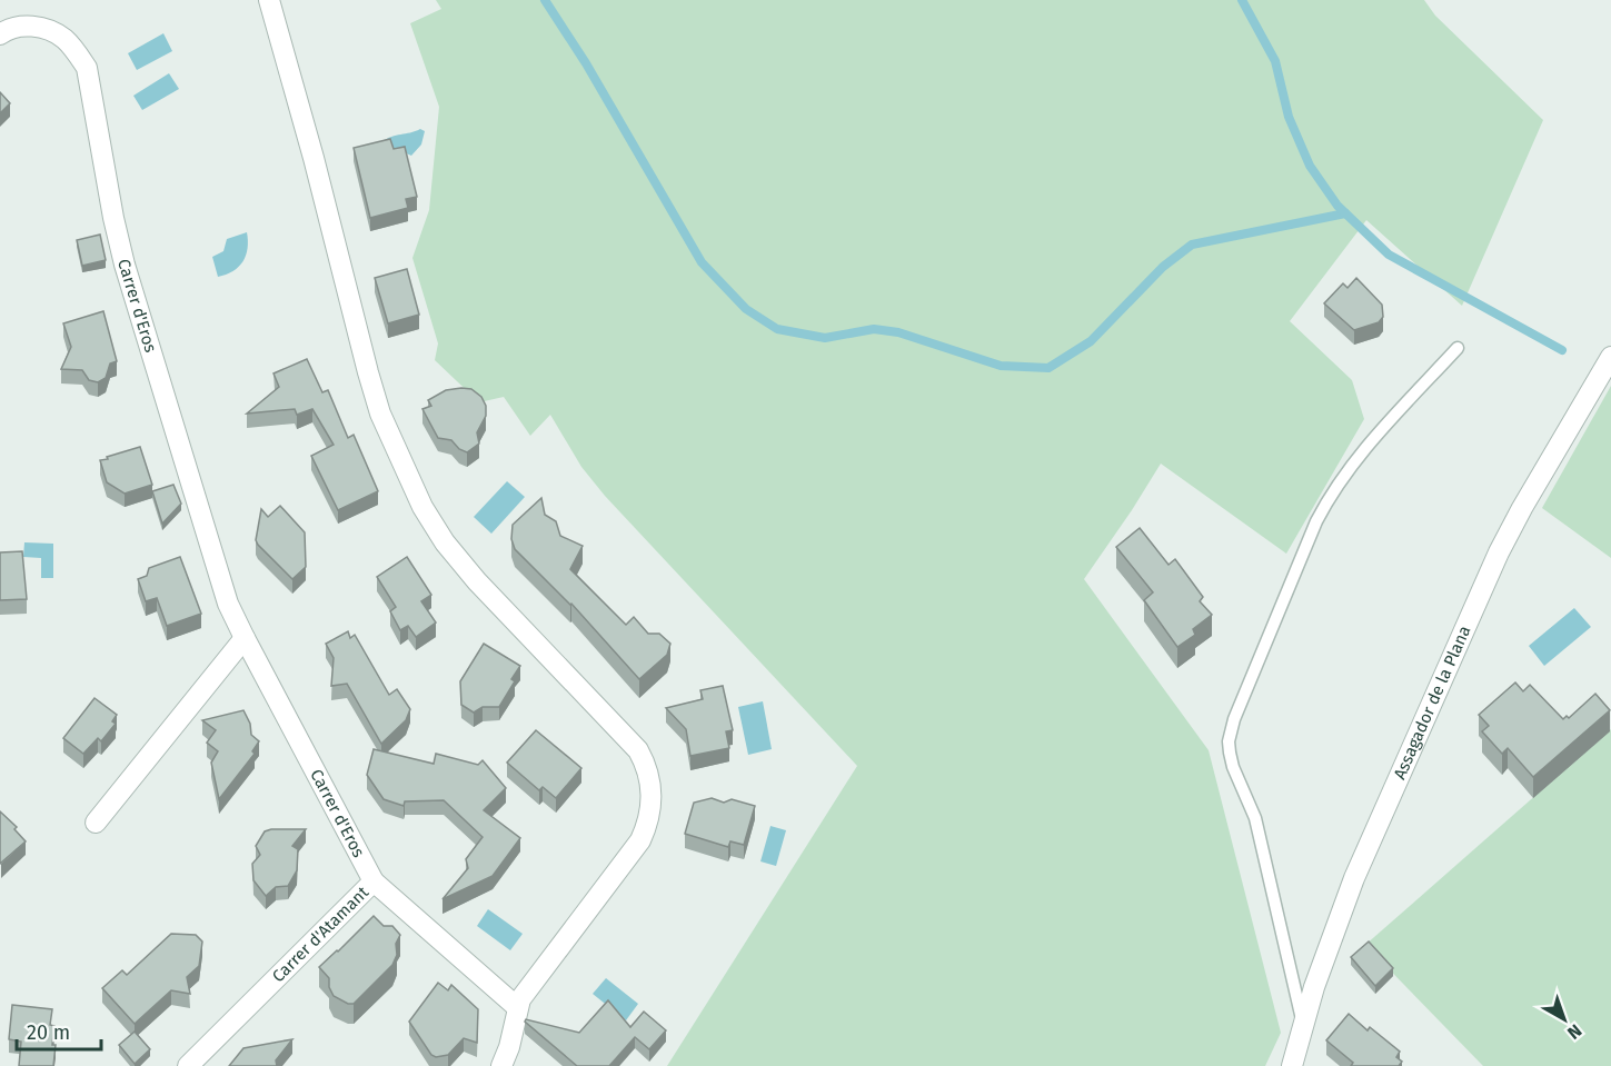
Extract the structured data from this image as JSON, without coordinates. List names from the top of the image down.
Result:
{
  "streets": {
    "street": ["Carrer d'Eros", "Assagador de la Plana", "Carrer d'Atamant"]
  },
  "crossings": [
    ["Carrer d'Eros", "Carrer d'Atamant"]
  ],
  "scale_bar": "20 m",
  "north": "bottom right"
}
